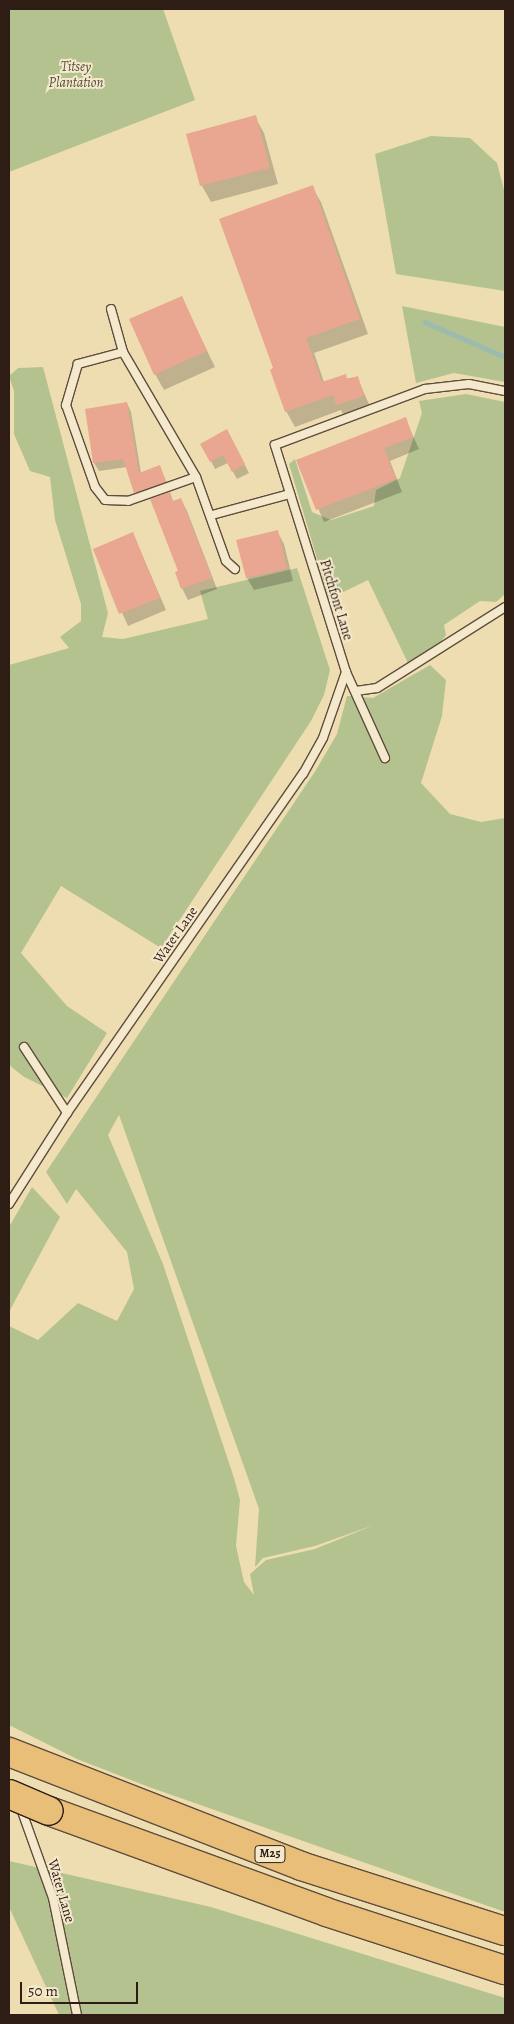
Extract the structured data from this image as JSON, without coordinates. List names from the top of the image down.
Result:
{
  "streets": {
    "highway": ["M25"],
    "lane": ["Pitchfont Lane", "Water Lane"]
  },
  "crossings": [
    ["Pitchfont Lane", "Water Lane"]
  ],
  "parks": ["Titsey Plantation"],
  "scale_bar": "50 m"
}
